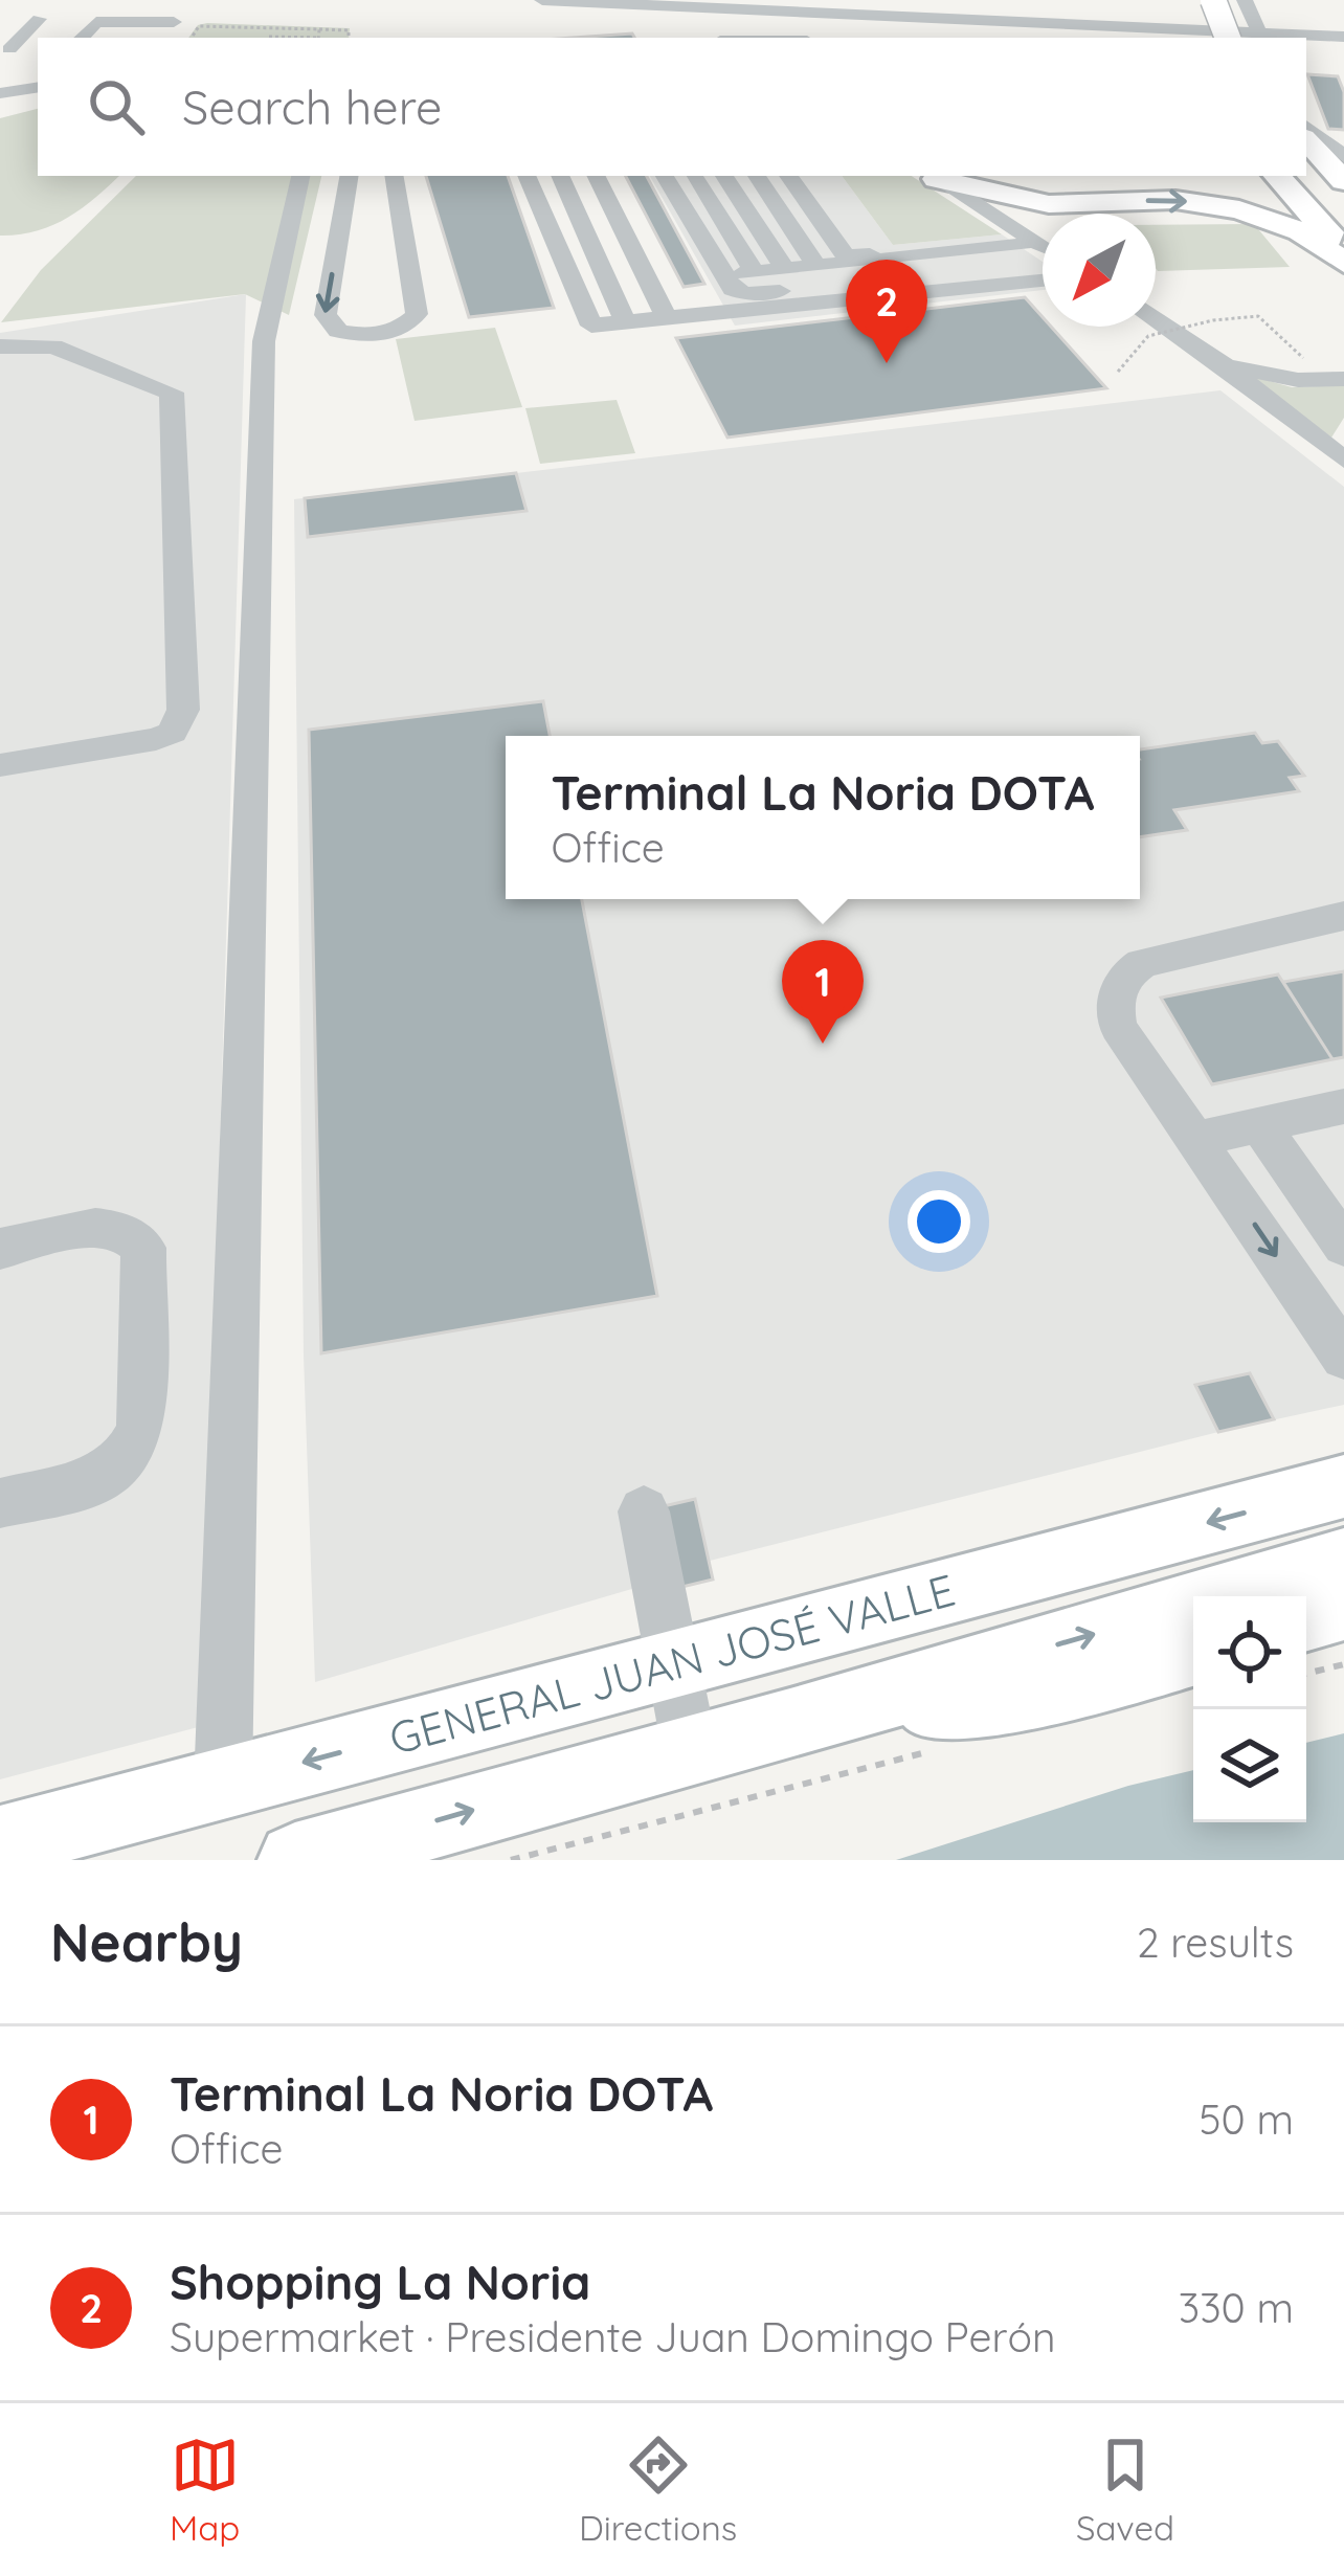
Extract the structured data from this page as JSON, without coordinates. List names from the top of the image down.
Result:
{
  "streets": {
    "main road": ["GENERAL JUAN JOSÉ VALLE"]
  },
  "north": "bottom left",
  "page": {
    "search": "Search here",
    "pins": ["2", "1"],
    "popup": ["Terminal La Noria DOTA", "Office"],
    "heading": ["Nearby", "2 results"],
    "list": [
      {
        "mark": "1",
        "name": "Terminal La Noria DOTA",
        "note": "Office",
        "value": "50 m"
      },
      {
        "mark": "2",
        "name": "Shopping La Noria",
        "note": "Supermarket · Presidente Juan Domingo Perón",
        "value": "330 m"
      }
    ],
    "nav": ["Map", "Directions", "Saved"]
  }
}
